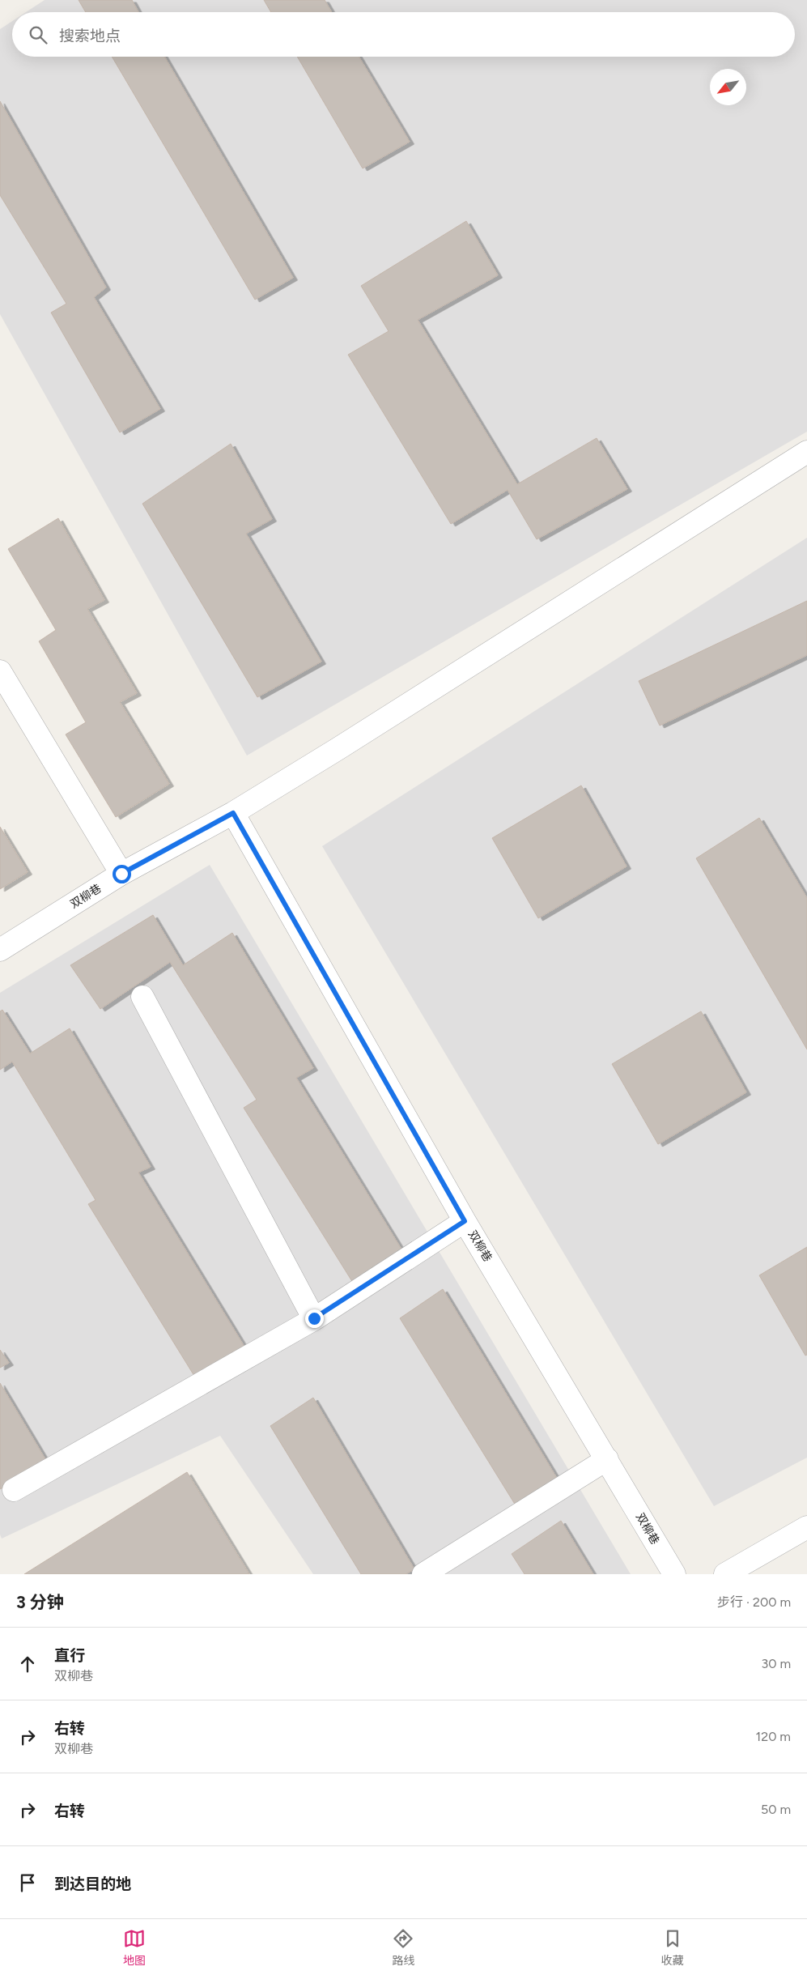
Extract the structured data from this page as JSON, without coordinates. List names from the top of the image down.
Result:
{
  "streets": {
    "street": ["双柳巷"]
  },
  "north": "bottom left",
  "page": {
    "search": "搜索地点",
    "heading": ["3 分钟", "步行 · 200 m"],
    "list": [
      ["直行", "双柳巷", "30 m"],
      ["右转", "双柳巷", "120 m"],
      ["右转", "50 m"],
      "到达目的地"
    ],
    "nav": ["地图", "路线", "收藏"]
  }
}
